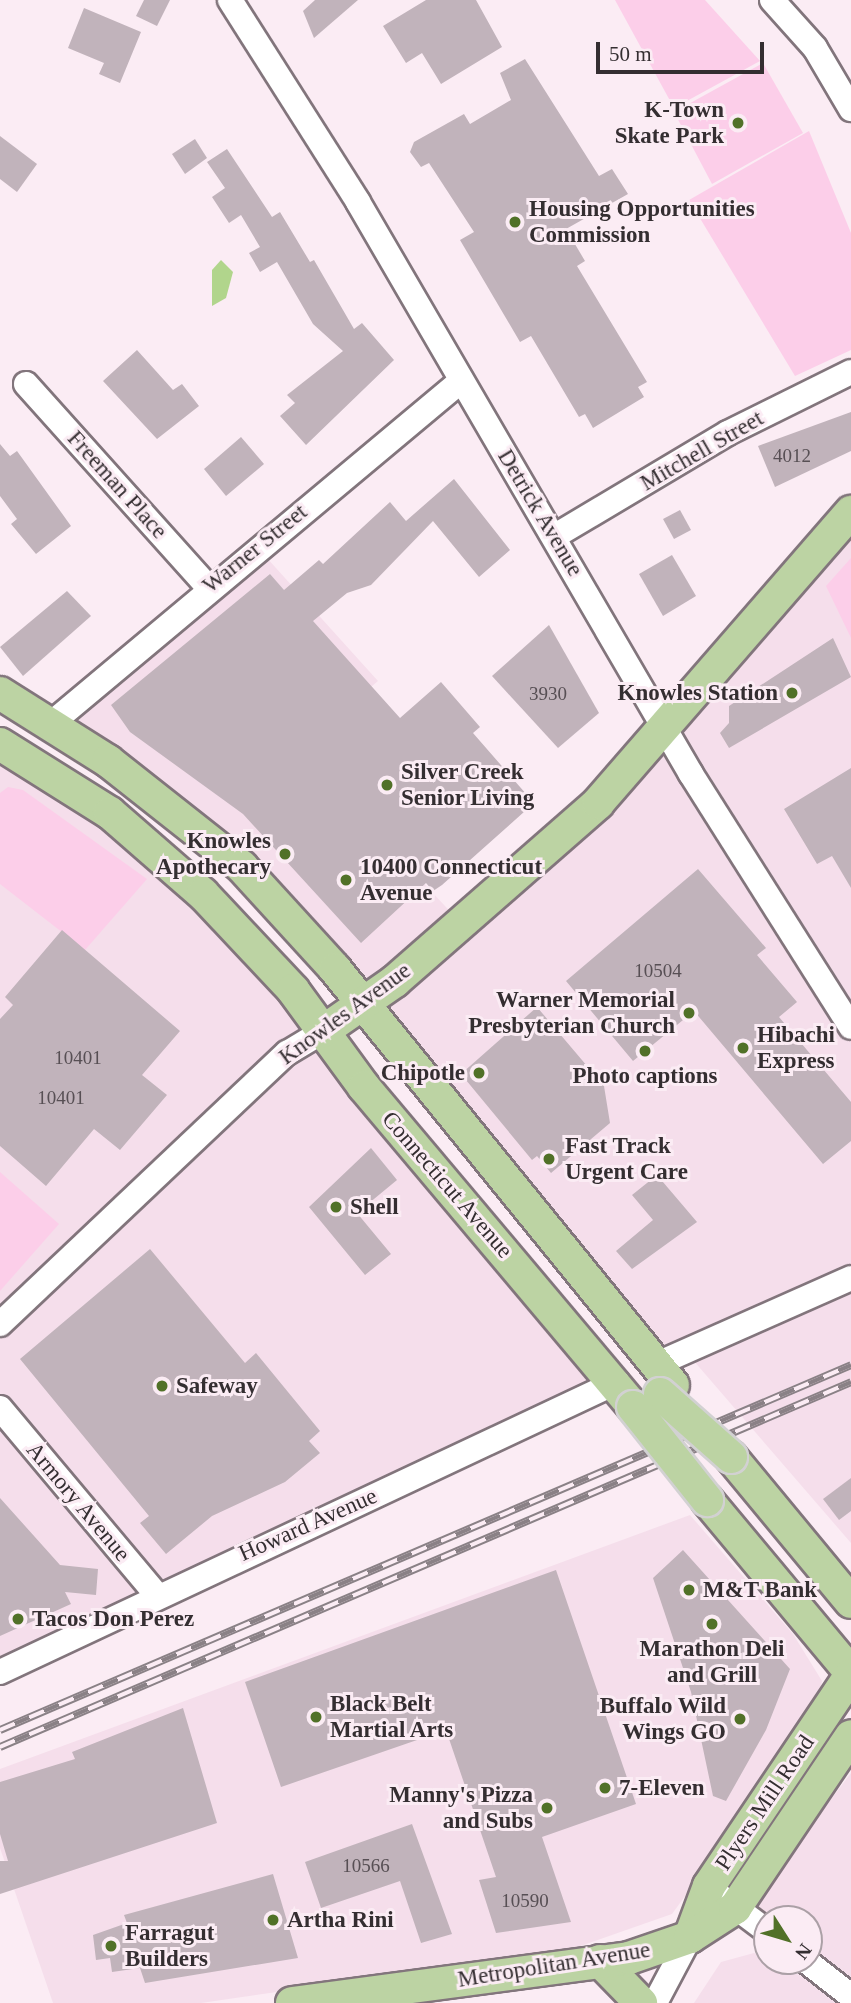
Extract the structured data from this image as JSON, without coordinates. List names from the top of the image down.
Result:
{
  "streets": {
    "main road": [
      "Knowles Avenue",
      "Connecticut Avenue",
      "Plyers Mill Road",
      "Metropolitan Avenue"
    ],
    "street": [
      "Mitchell Street",
      "Freeman Place",
      "Detrick Avenue",
      "Warner Street",
      "Armory Avenue",
      "Howard Avenue"
    ]
  },
  "crossings": [
    ["Mitchell Street", "Detrick Avenue"],
    ["Freeman Place", "Warner Street"],
    ["Detrick Avenue", "Warner Street"],
    ["Detrick Avenue", "Knowles Avenue"],
    ["Warner Street", "Connecticut Avenue"],
    ["Knowles Avenue", "Connecticut Avenue"],
    ["Connecticut Avenue", "Howard Avenue"],
    ["Connecticut Avenue", "Plyers Mill Road"],
    ["Armory Avenue", "Howard Avenue"],
    ["Plyers Mill Road", "Metropolitan Avenue"]
  ],
  "places": [
    "K-Town Skate Park",
    "Housing Opportunities Commission",
    "Knowles Station",
    "Silver Creek Senior Living",
    "Knowles Apothecary",
    "10400 Connecticut Avenue",
    "Warner Memorial Presbyterian Church",
    "Hibachi Express",
    "Photo captions",
    "Chipotle",
    "Fast Track Urgent Care",
    "Shell",
    "Safeway",
    "M&T Bank",
    "Tacos Don Perez",
    "Marathon Deli and Grill",
    "Black Belt Martial Arts",
    "Buffalo Wild Wings GO",
    "7-Eleven",
    "Manny's Pizza and Subs",
    "Artha Rini",
    "Farragut Builders"
  ],
  "house_numbers": [
    "4012",
    "3930",
    "10504",
    "10401",
    "10401",
    "10566",
    "10590"
  ],
  "scale_bar": "50 m",
  "north": "bottom right"
}
